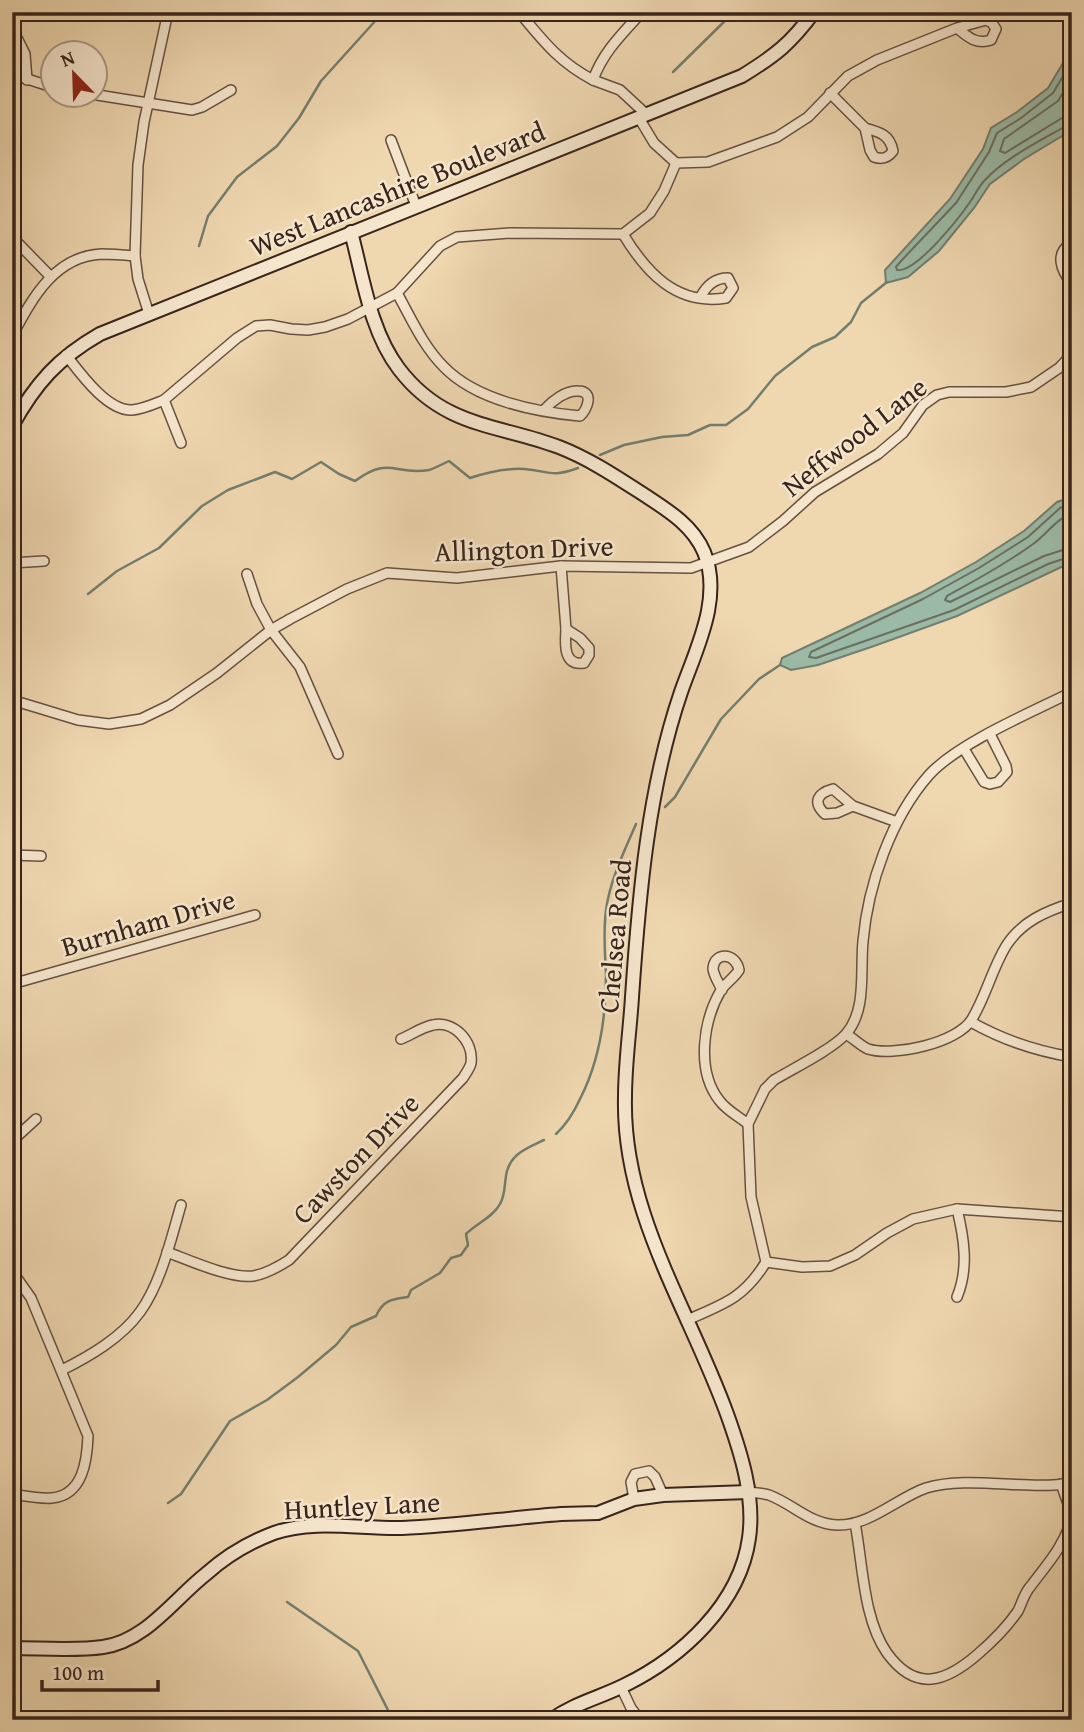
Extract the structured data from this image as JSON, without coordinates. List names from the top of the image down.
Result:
{
  "streets": {
    "street": [
      "West Lancashire Boulevard",
      "Neffwood Lane",
      "Allington Drive",
      "Burnham Drive",
      "Chelsea Road",
      "Cawston Drive",
      "Huntley Lane"
    ]
  },
  "crossings": [
    ["West Lancashire Boulevard", "Chelsea Road"],
    ["Neffwood Lane", "Allington Drive"],
    ["Neffwood Lane", "Chelsea Road"],
    ["Allington Drive", "Chelsea Road"],
    ["Chelsea Road", "Huntley Lane"]
  ],
  "scale_bar": "100 m",
  "north": "top left"
}
